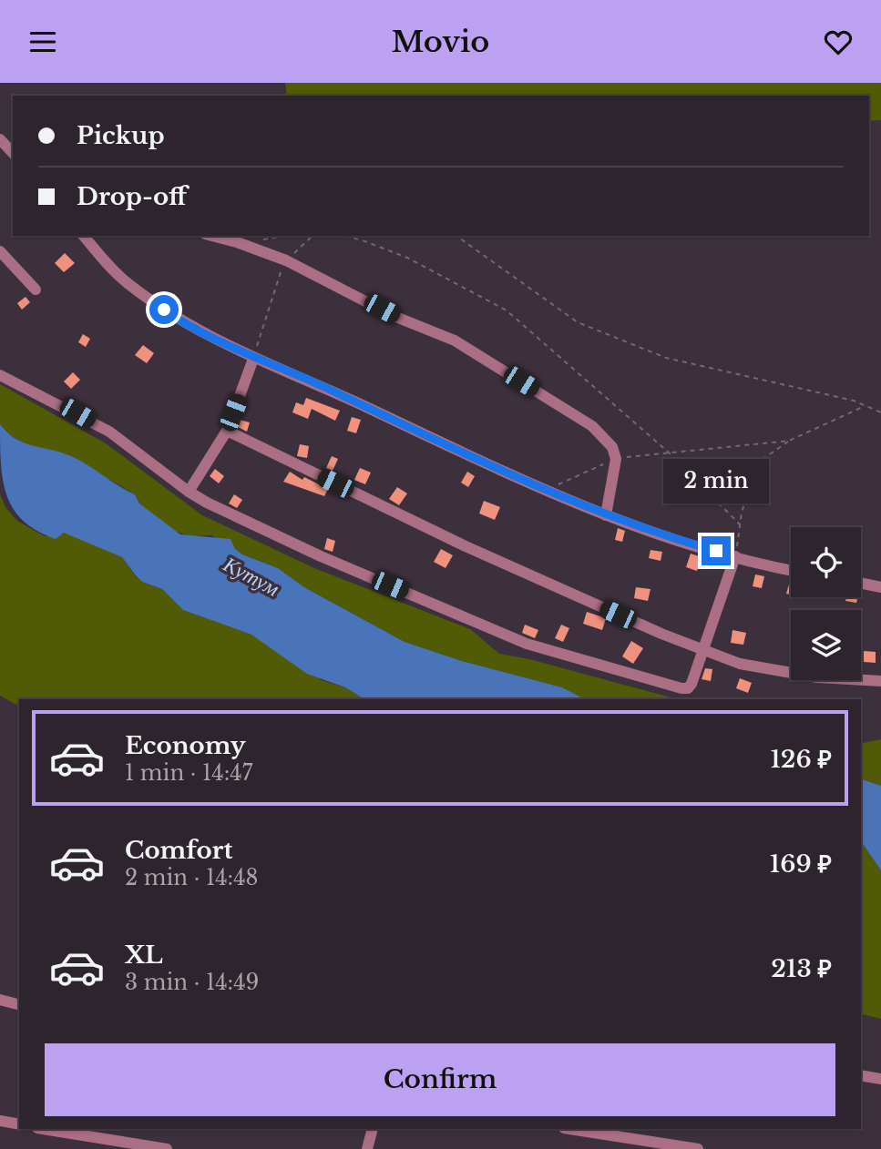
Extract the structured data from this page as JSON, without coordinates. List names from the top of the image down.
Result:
{
  "water": ["Кутум"],
  "page": {
    "header": "Movio",
    "banner": ["Pickup", "Drop-off"],
    "bubble": "2 min",
    "list": [
      {
        "name": "Economy",
        "note": "1 min · 14:47",
        "value": "126 ₽"
      },
      {
        "name": "Comfort",
        "note": "2 min · 14:48",
        "value": "169 ₽"
      },
      {
        "name": "XL",
        "note": "3 min · 14:49",
        "value": "213 ₽"
      }
    ],
    "buttons": "Confirm"
  }
}
